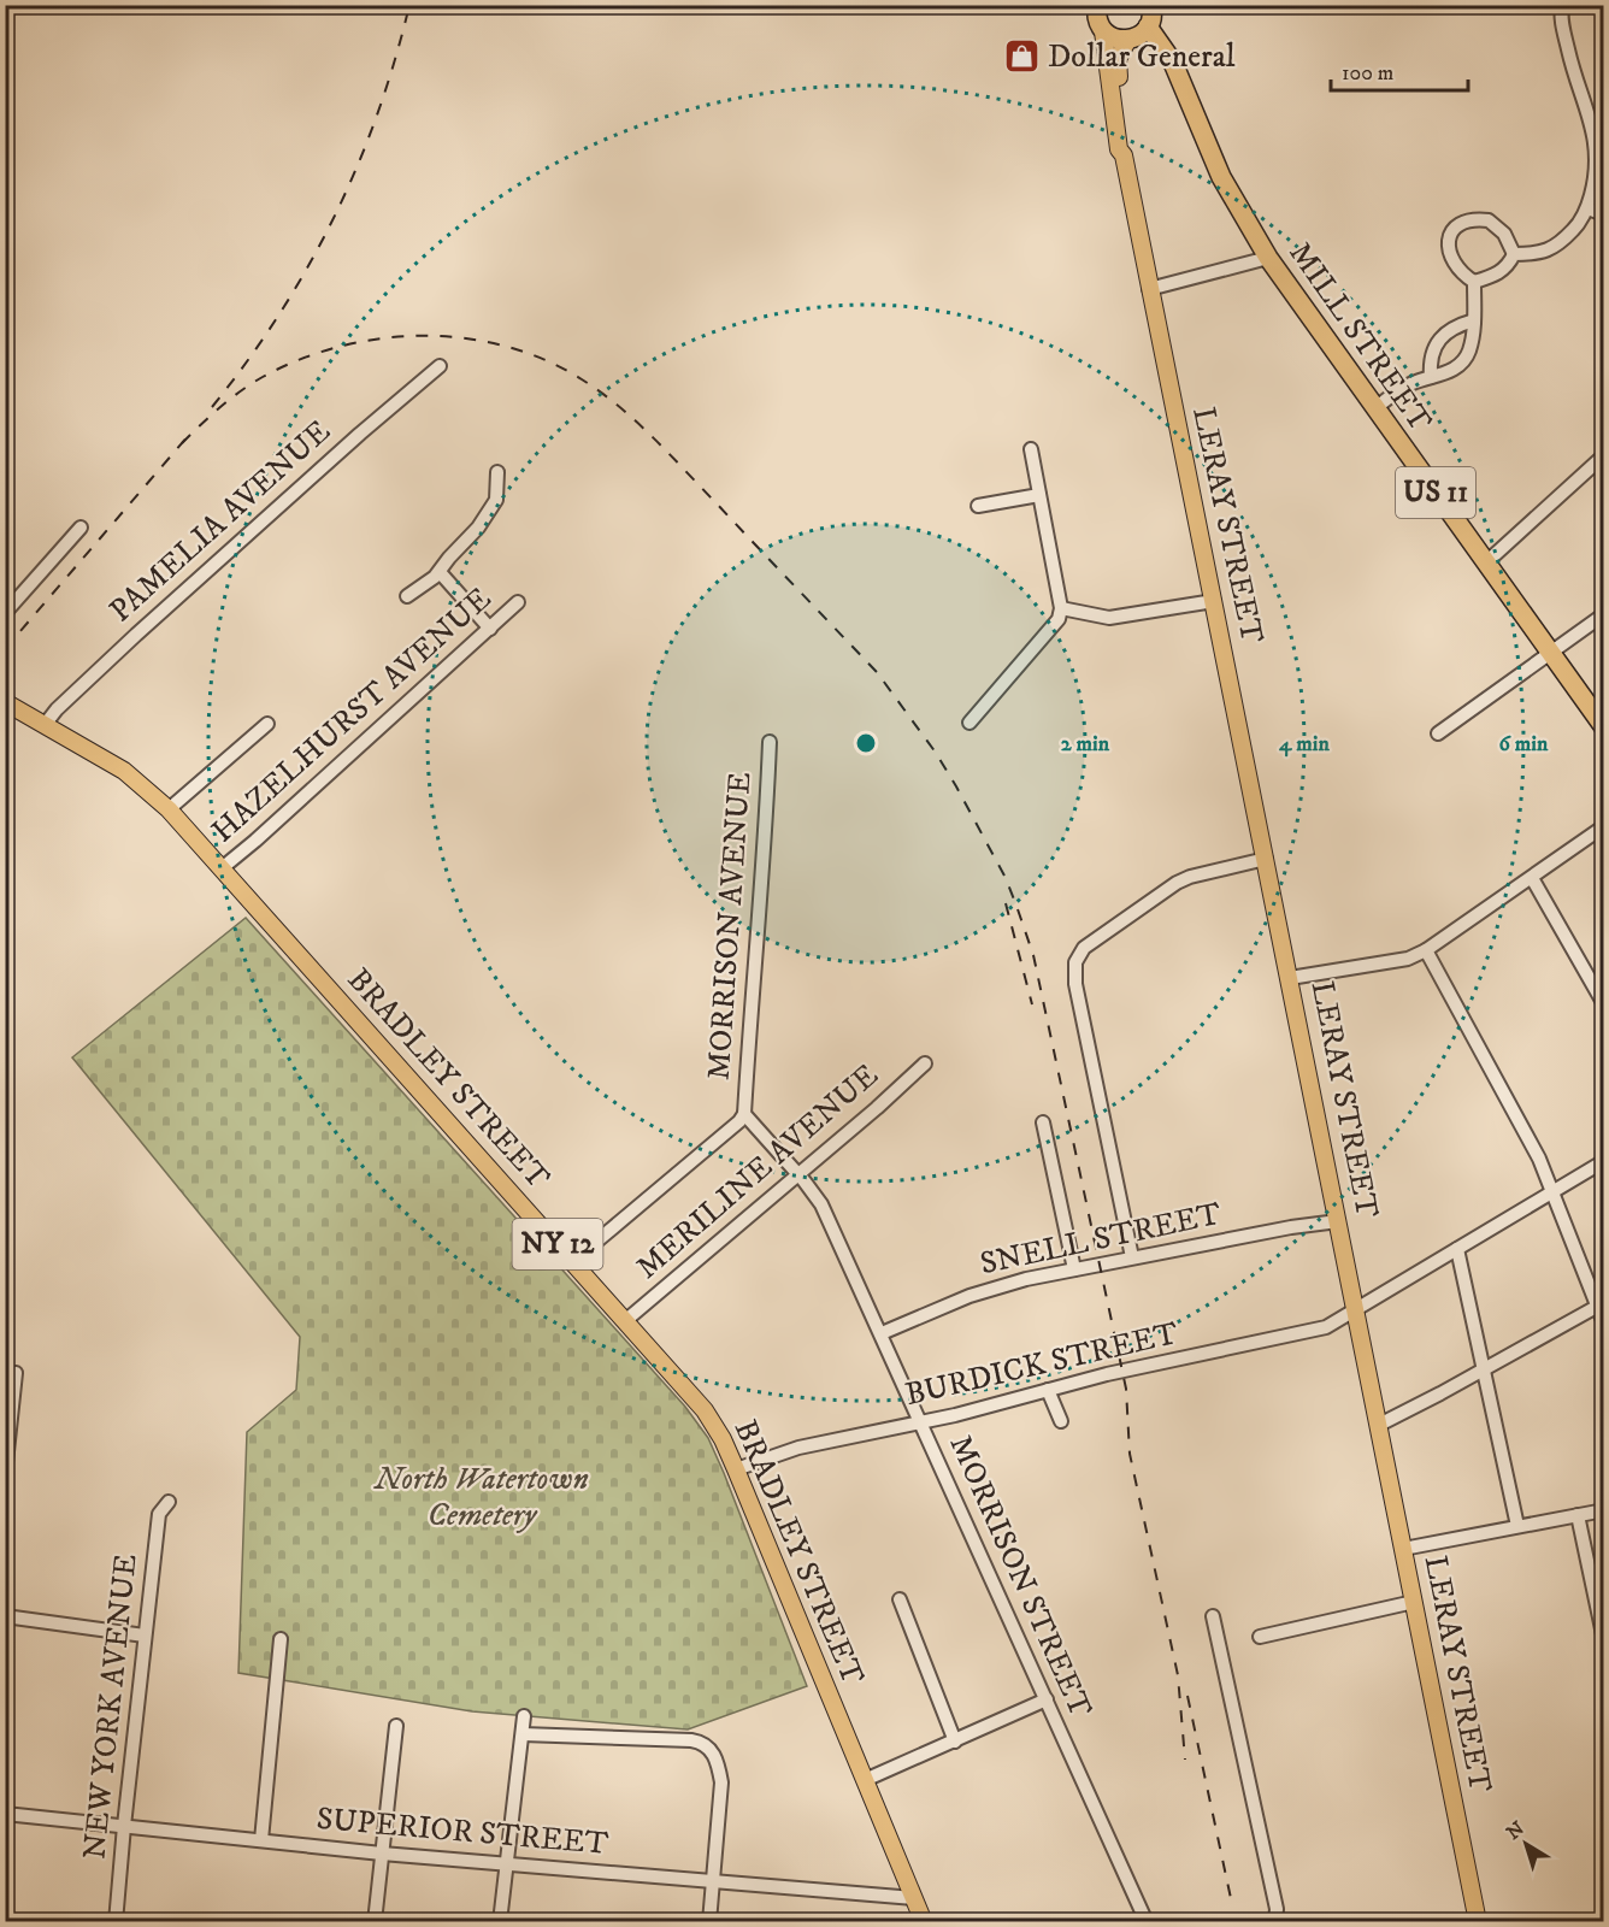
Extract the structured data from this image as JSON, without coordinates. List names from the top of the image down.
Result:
{
  "streets": {
    "highway": ["MILL STREET", "US 11"],
    "main road": ["LERAY STREET", "BRADLEY STREET", "NY 12"],
    "street": [
      "PAMELIA AVENUE",
      "HAZELHURST AVENUE",
      "MORRISON AVENUE",
      "MERILINE AVENUE",
      "SNELL STREET",
      "BURDICK STREET",
      "MORRISON STREET",
      "NEW YORK AVENUE",
      "SUPERIOR STREET"
    ]
  },
  "crossings": [
    ["PAMELIA AVENUE", "BRADLEY STREET"],
    ["LERAY STREET", "SNELL STREET"],
    ["LERAY STREET", "BURDICK STREET"],
    ["HAZELHURST AVENUE", "BRADLEY STREET"],
    ["MORRISON AVENUE", "MORRISON STREET"],
    ["BRADLEY STREET", "MERILINE AVENUE"],
    ["BRADLEY STREET", "BURDICK STREET"],
    ["BRADLEY STREET", "SUPERIOR STREET"],
    ["MERILINE AVENUE", "MORRISON STREET"],
    ["SNELL STREET", "MORRISON STREET"],
    ["BURDICK STREET", "MORRISON STREET"],
    ["NEW YORK AVENUE", "SUPERIOR STREET"]
  ],
  "parks": ["North Watertown Cemetery"],
  "places": {
    "shop": ["Dollar General"]
  },
  "scale_bar": "100 m",
  "north": "top left",
  "rings": ["2 min", "4 min", "6 min"]
}
